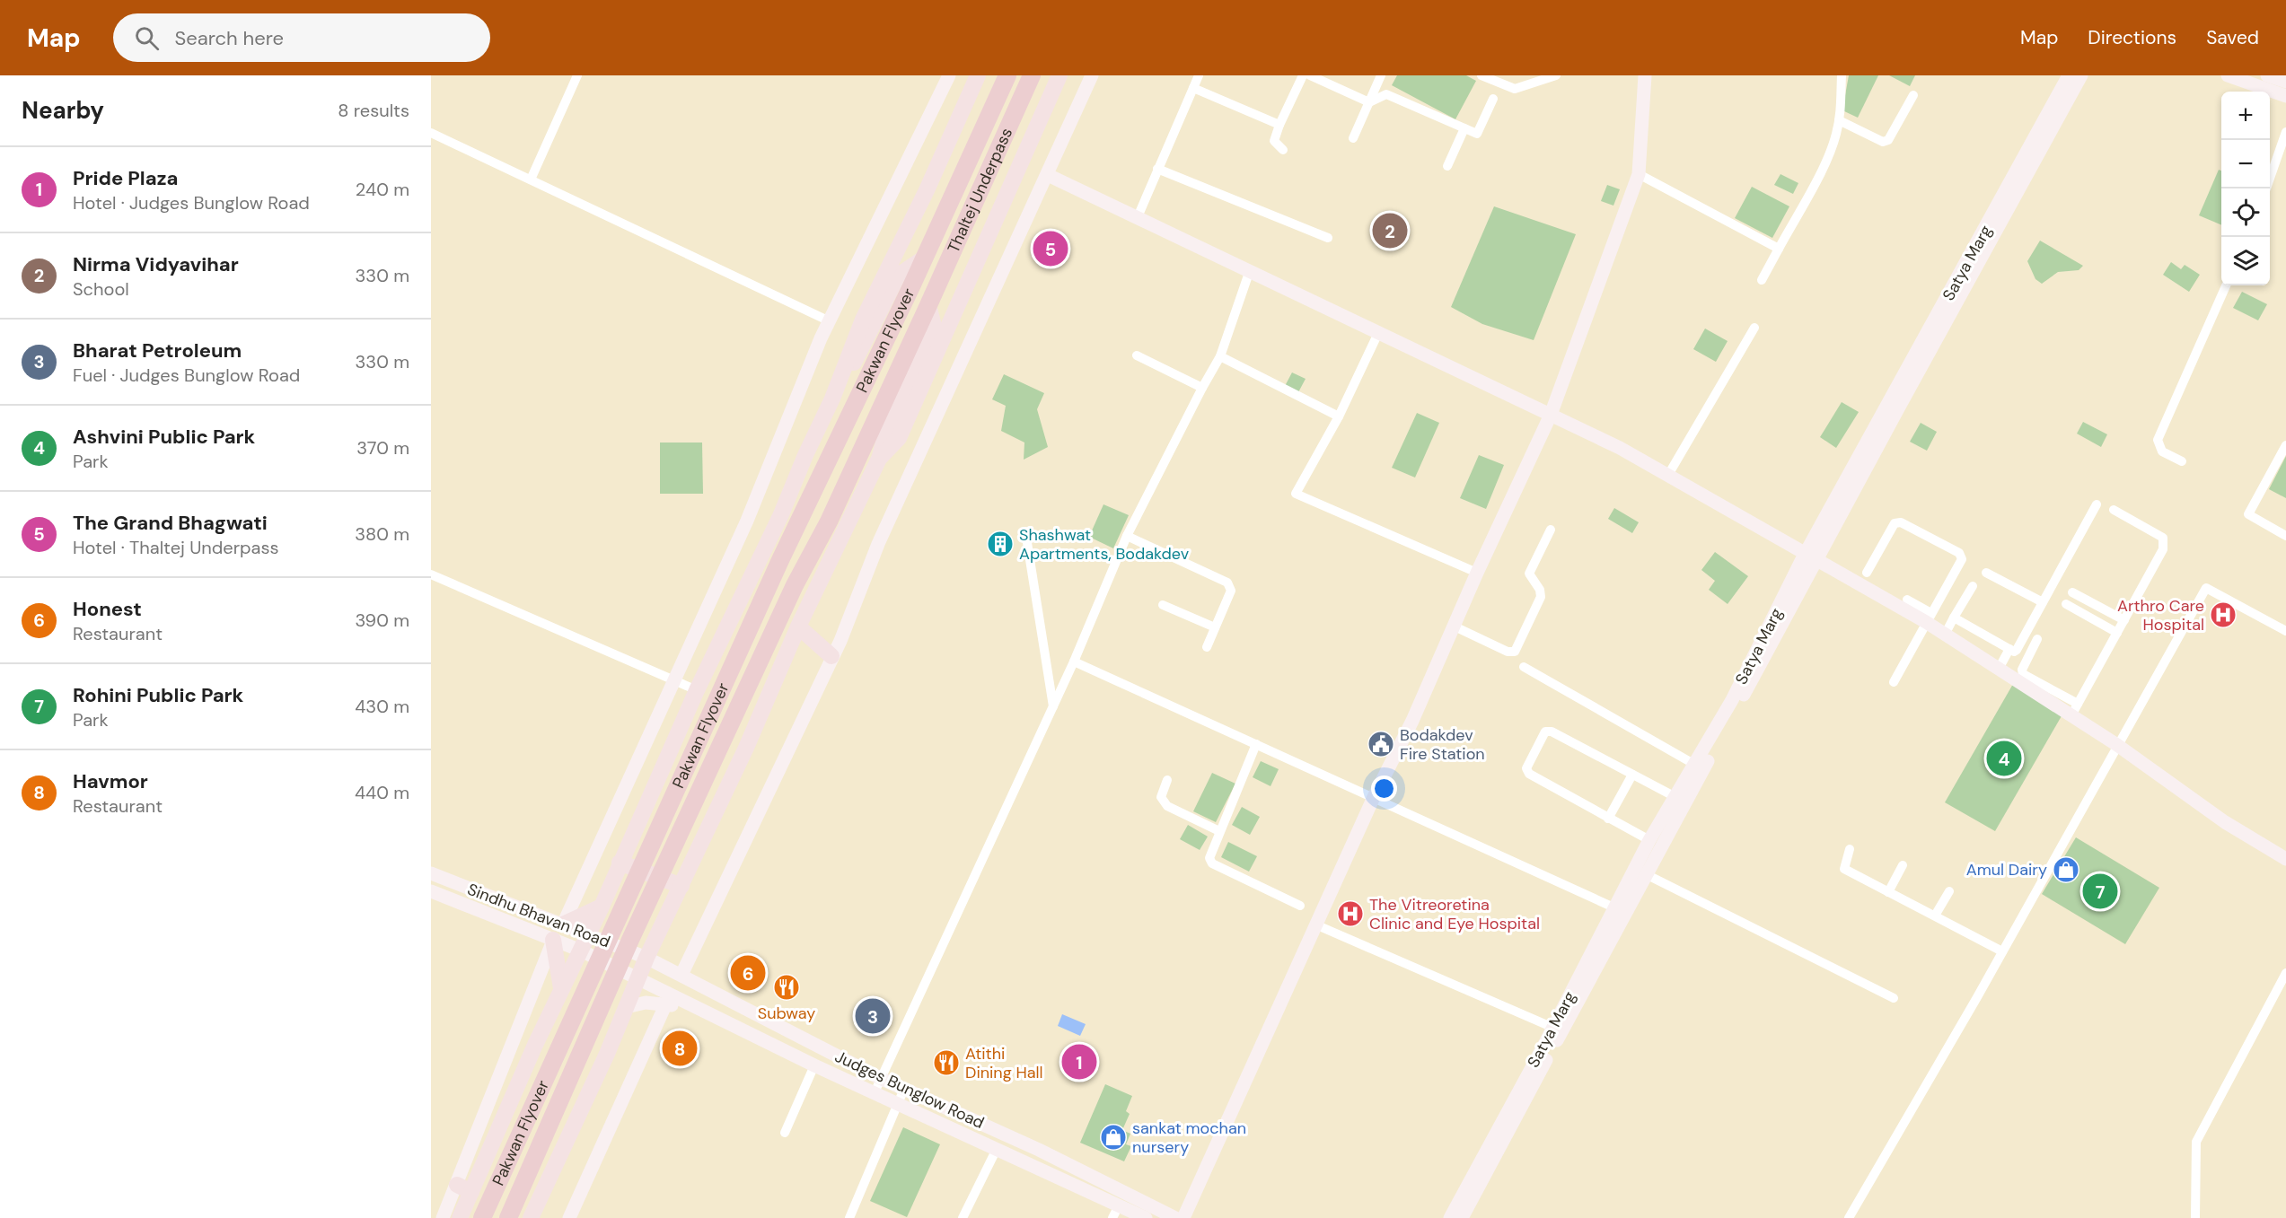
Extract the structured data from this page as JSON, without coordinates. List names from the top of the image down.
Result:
{
  "streets": {
    "highway": ["Thaltej Underpass", "Pakwan Flyover"],
    "street": ["Satya Marg", "Sindhu Bhavan Road", "Judges Bunglow Road"]
  },
  "crossings": [
    ["Thaltej Underpass", "Pakwan Flyover"],
    ["Sindhu Bhavan Road", "Judges Bunglow Road"]
  ],
  "places": {
    "building": ["Shashwat Apartments, Bodakdev"],
    "hospital": ["Arthro Care Hospital", "The Vitreoretina Clinic and Eye Hospital"],
    "public building": ["Bodakdev Fire Station"],
    "shop": ["Amul Dairy", "sankat mochan nursery"],
    "restaurant": ["Subway", "Atithi Dining Hall"]
  },
  "page": {
    "header": "Map",
    "search": "Search here",
    "nav": ["Map", "Directions", "Saved"],
    "heading": ["Nearby", "8 results"],
    "map_buttons": ["+", "−"],
    "list": [
      {
        "mark": "1",
        "name": "Pride Plaza",
        "note": "Hotel · Judges Bunglow Road",
        "value": "240 m"
      },
      {
        "mark": "2",
        "name": "Nirma Vidyavihar",
        "note": "School",
        "value": "330 m"
      },
      {
        "mark": "3",
        "name": "Bharat Petroleum",
        "note": "Fuel · Judges Bunglow Road",
        "value": "330 m"
      },
      {
        "mark": "4",
        "name": "Ashvini Public Park",
        "note": "Park",
        "value": "370 m"
      },
      {
        "mark": "5",
        "name": "The Grand Bhagwati",
        "note": "Hotel · Thaltej Underpass",
        "value": "380 m"
      },
      {
        "mark": "6",
        "name": "Honest",
        "note": "Restaurant",
        "value": "390 m"
      },
      {
        "mark": "7",
        "name": "Rohini Public Park",
        "note": "Park",
        "value": "430 m"
      },
      {
        "mark": "8",
        "name": "Havmor",
        "note": "Restaurant",
        "value": "440 m"
      }
    ],
    "pins": [
      "2",
      "5",
      "4",
      "7",
      "6",
      "3",
      "8",
      "1"
    ]
  }
}
